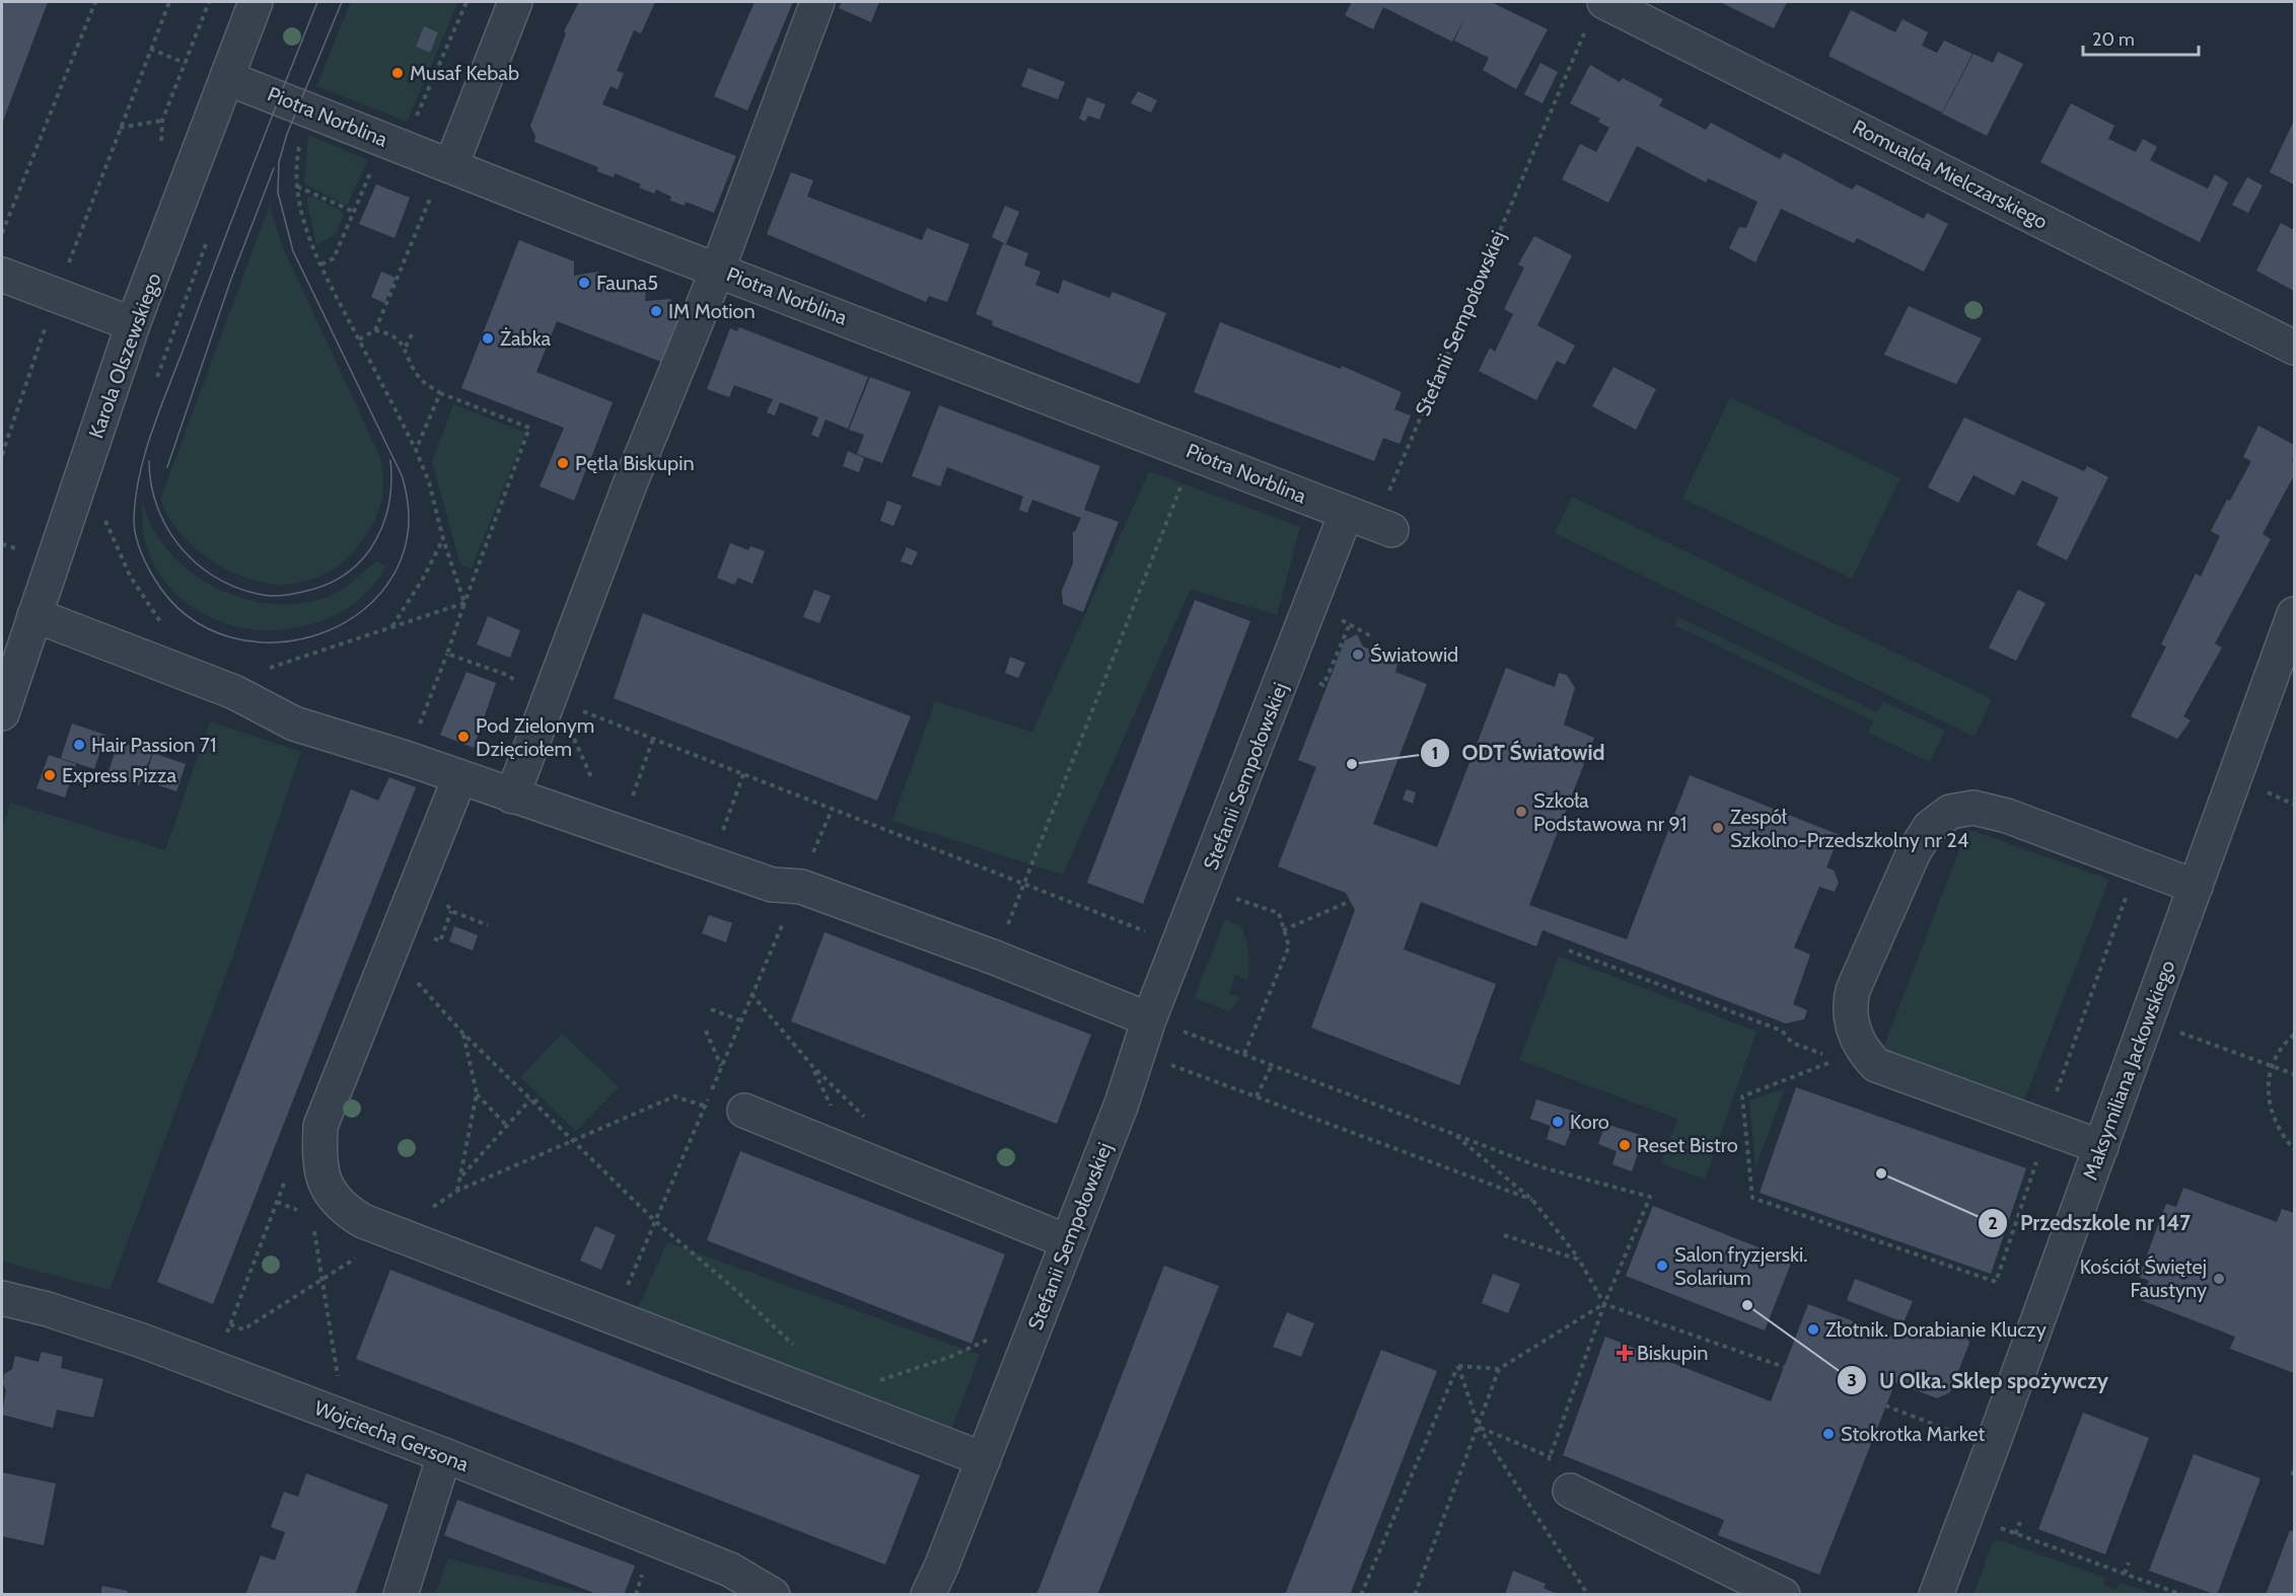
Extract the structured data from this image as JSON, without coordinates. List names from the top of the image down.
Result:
{
  "streets": {
    "street": [
      "Piotra Norblina",
      "Romualda Mielczarskiego",
      "Stefanii Sempołowskiej",
      "Karola Olszewskiego",
      "Maksymiliana Jackowskiego",
      "Wojciecha Gersona"
    ]
  },
  "crossings": [
    ["Piotra Norblina", "Stefanii Sempołowskiej"],
    ["Piotra Norblina", "Karola Olszewskiego"],
    ["Romualda Mielczarskiego", "Stefanii Sempołowskiej"]
  ],
  "places": {
    "other": [
      "Musaf Kebab",
      "Fauna5",
      "IM Motion",
      "Żabka",
      "Pętla Biskupin",
      "Światowid",
      "Pod Zielonym Dzięciołem",
      "Hair Passion 71",
      "ODT Światowid",
      "Express Pizza",
      "Szkoła Podstawowa nr 91",
      "Zespół Szkolno-Przedszkolny nr 24",
      "Koro",
      "Reset Bistro",
      "Przedszkole nr 147",
      "Salon fryzjerski. Solarium",
      "Kościół Świętej Faustyny",
      "U Olka. Sklep spożywczy",
      "Złotnik. Dorabianie Kluczy",
      "Stokrotka Market"
    ],
    "health": ["Biskupin"]
  },
  "scale_bar": "20 m"
}
